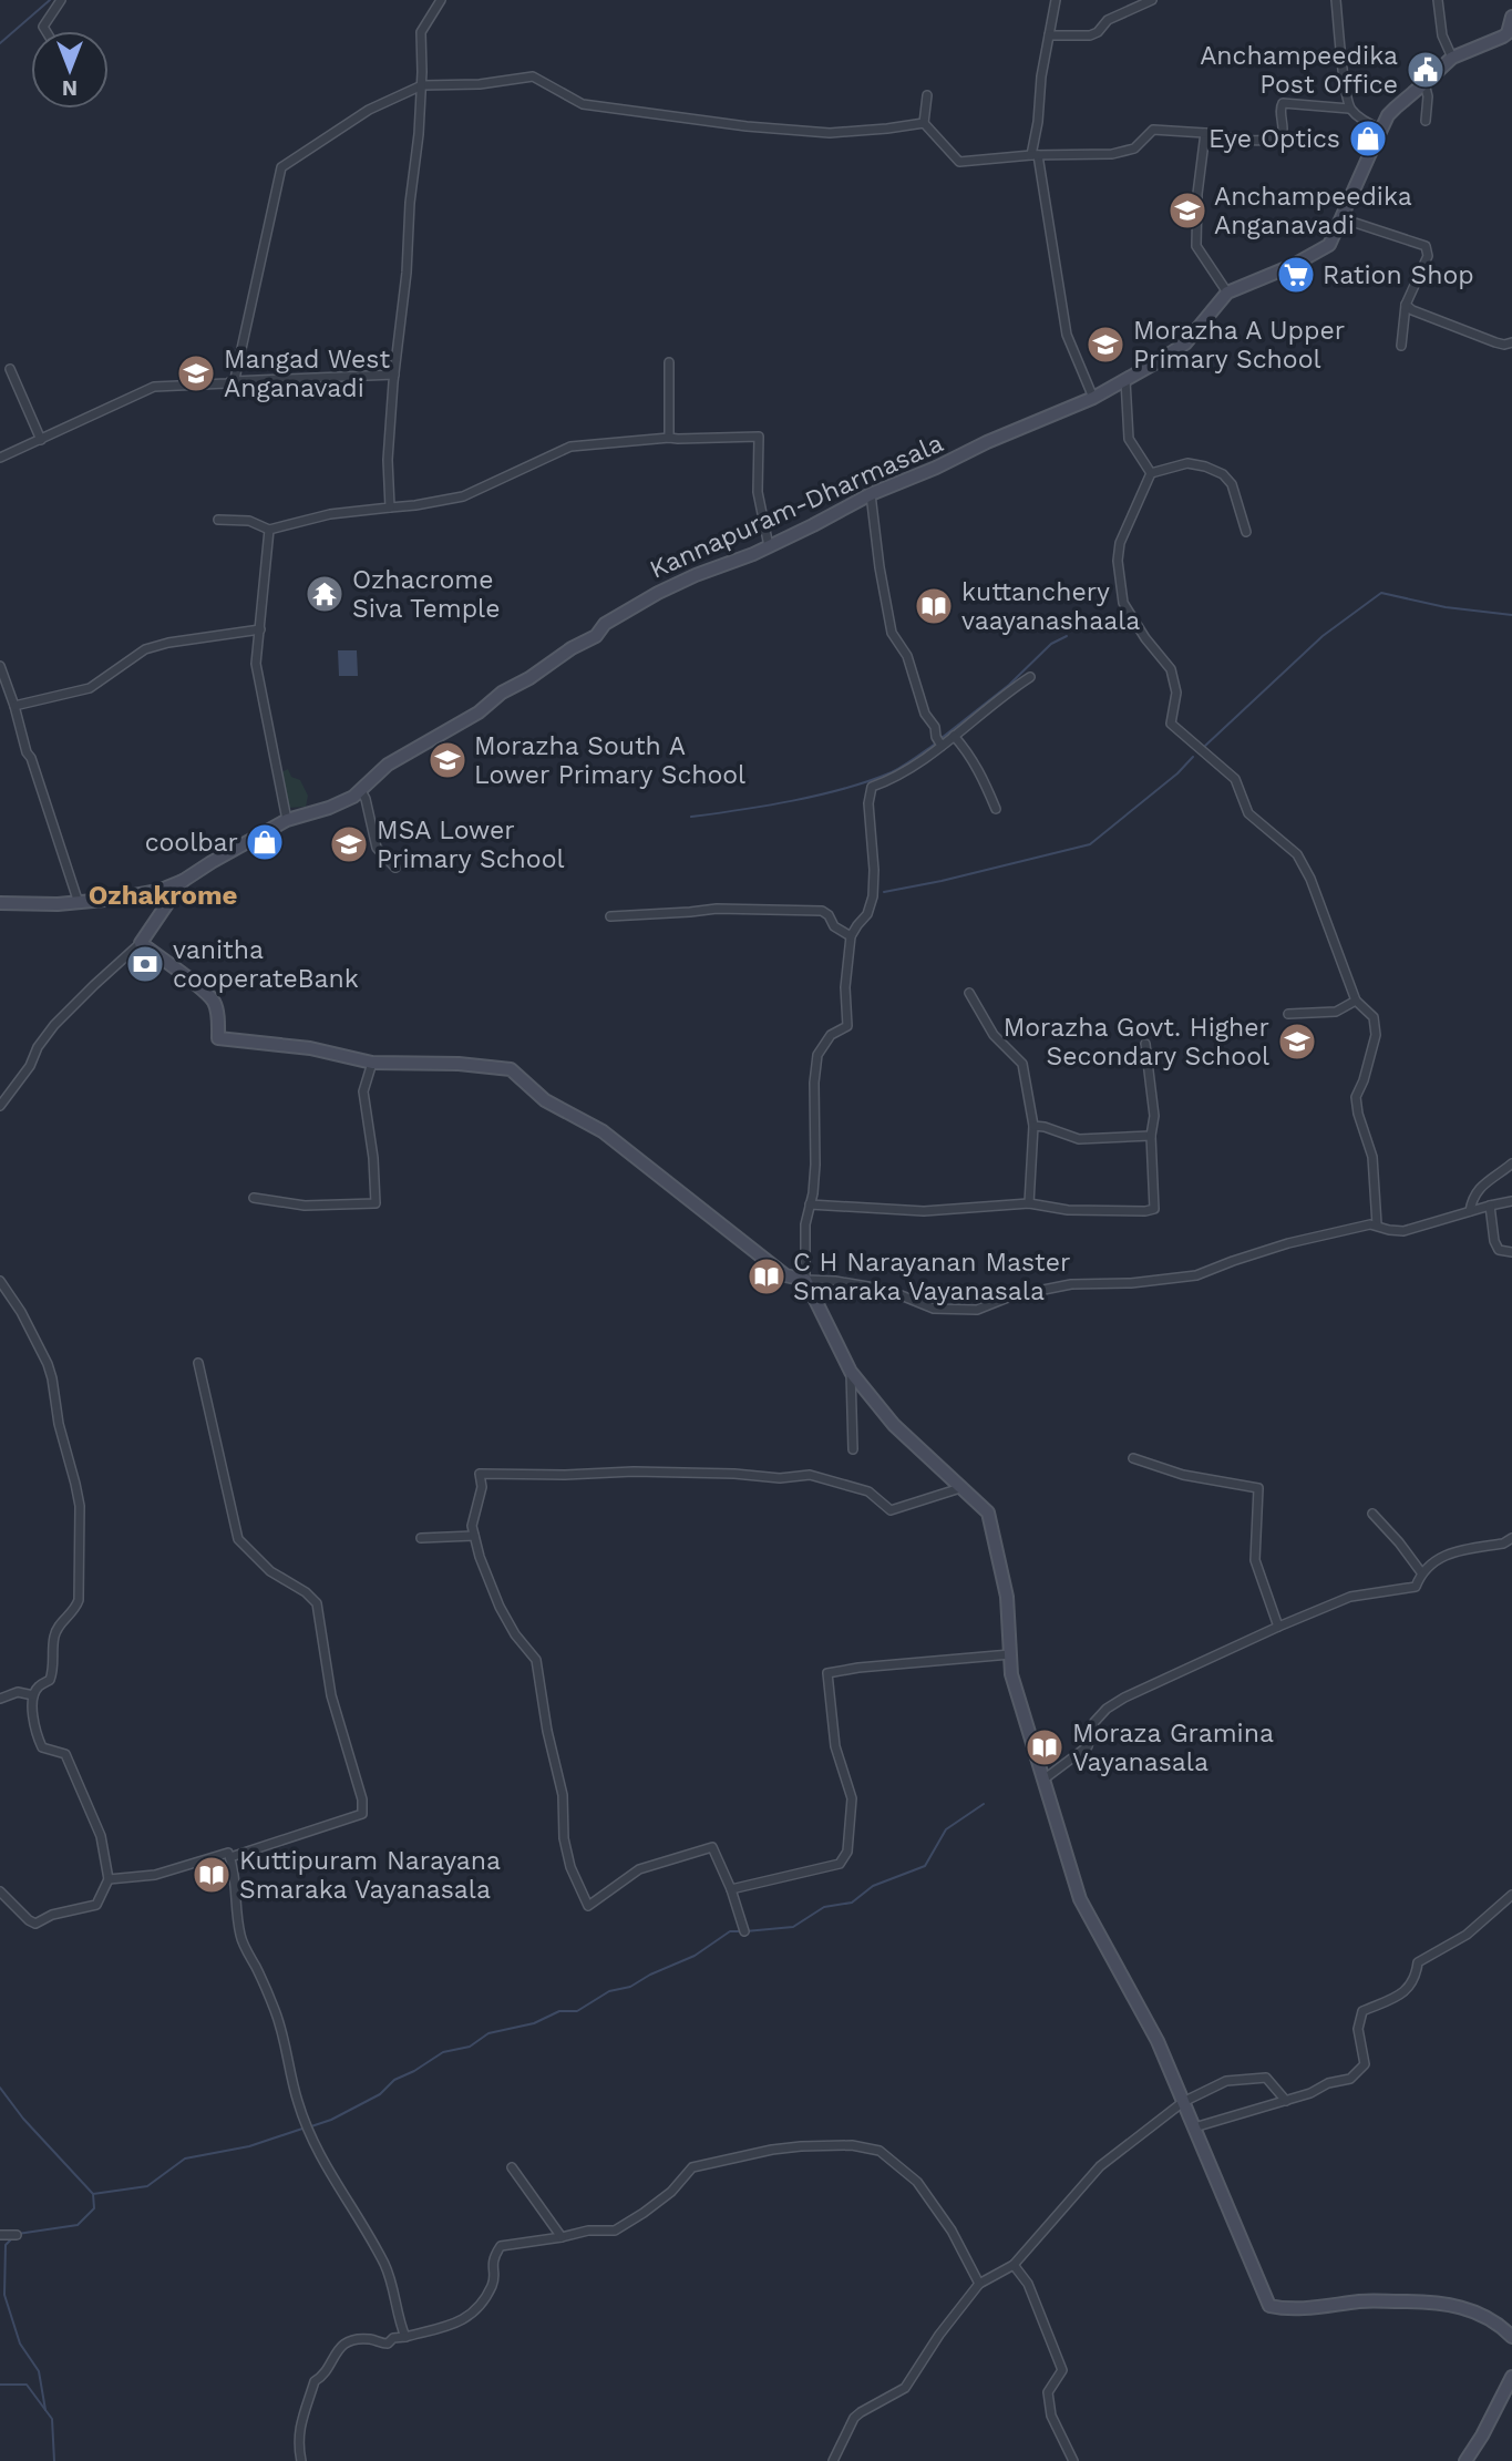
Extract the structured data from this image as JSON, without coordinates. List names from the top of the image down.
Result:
{
  "streets": {
    "main road": ["Kannapuram-Dharmasala"]
  },
  "districts": ["Ozhakrome"],
  "places": {
    "public building": ["Anchampeedika Post Office"],
    "shop": ["Eye Optics", "coolbar"],
    "school or university": [
      "Anchampeedika Anganavadi",
      "Morazha A Upper Primary School",
      "Mangad West Anganavadi",
      "Morazha South A Lower Primary School",
      "MSA Lower Primary School",
      "Morazha Govt. Higher Secondary School"
    ],
    "supermarket": ["Ration Shop"],
    "temple": ["Ozhacrome Siva Temple"],
    "library": [
      "kuttanchery vaayanashaala",
      "C H Narayanan Master Smaraka Vayanasala",
      "Moraza Gramina Vayanasala",
      "Kuttipuram Narayana Smaraka Vayanasala"
    ],
    "bank": ["vanitha cooperateBank"]
  },
  "north": "bottom"
}
